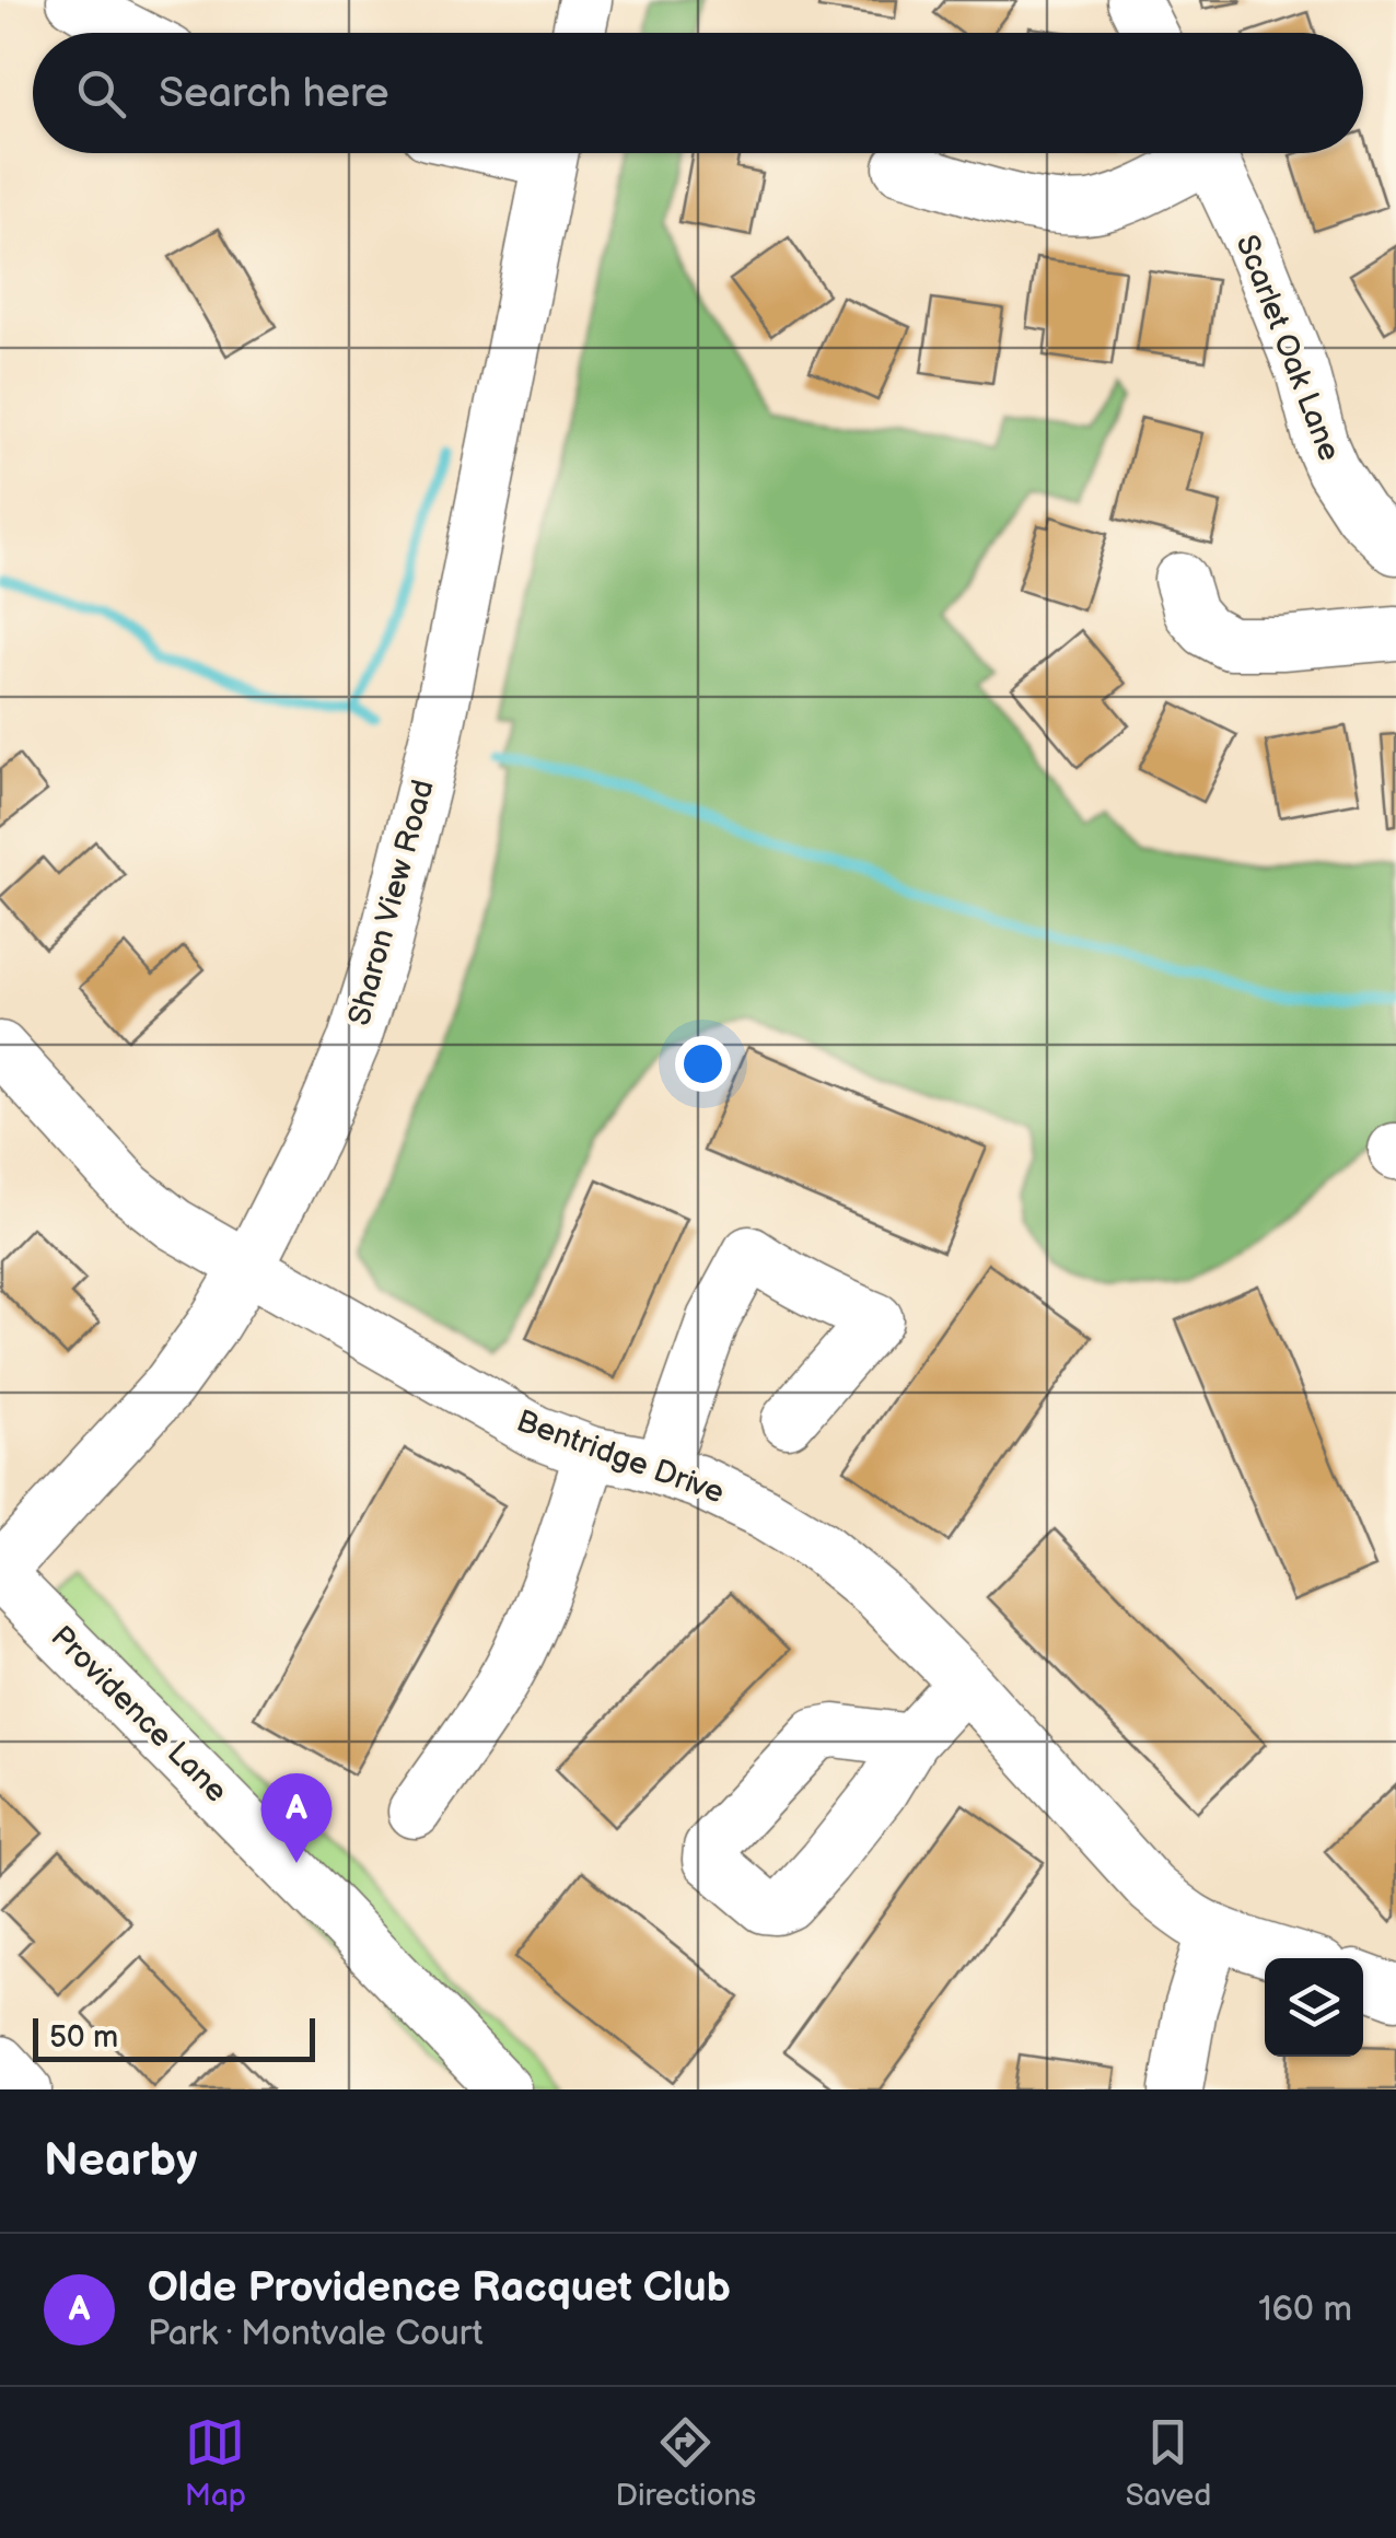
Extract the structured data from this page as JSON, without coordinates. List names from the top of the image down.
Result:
{
  "streets": {
    "street": [
      "Scarlet Oak Lane",
      "Sharon View Road",
      "Bentridge Drive",
      "Providence Lane"
    ]
  },
  "crossings": [
    ["Sharon View Road", "Bentridge Drive"],
    ["Sharon View Road", "Providence Lane"]
  ],
  "scale_bar": "50 m",
  "page": {
    "search": "Search here",
    "pins": "A",
    "scale": "50 m",
    "heading": "Nearby",
    "list": [
      {
        "mark": "A",
        "name": "Olde Providence Racquet Club",
        "note": "Park · Montvale Court",
        "value": "160 m"
      }
    ],
    "nav": ["Map", "Directions", "Saved"]
  }
}
